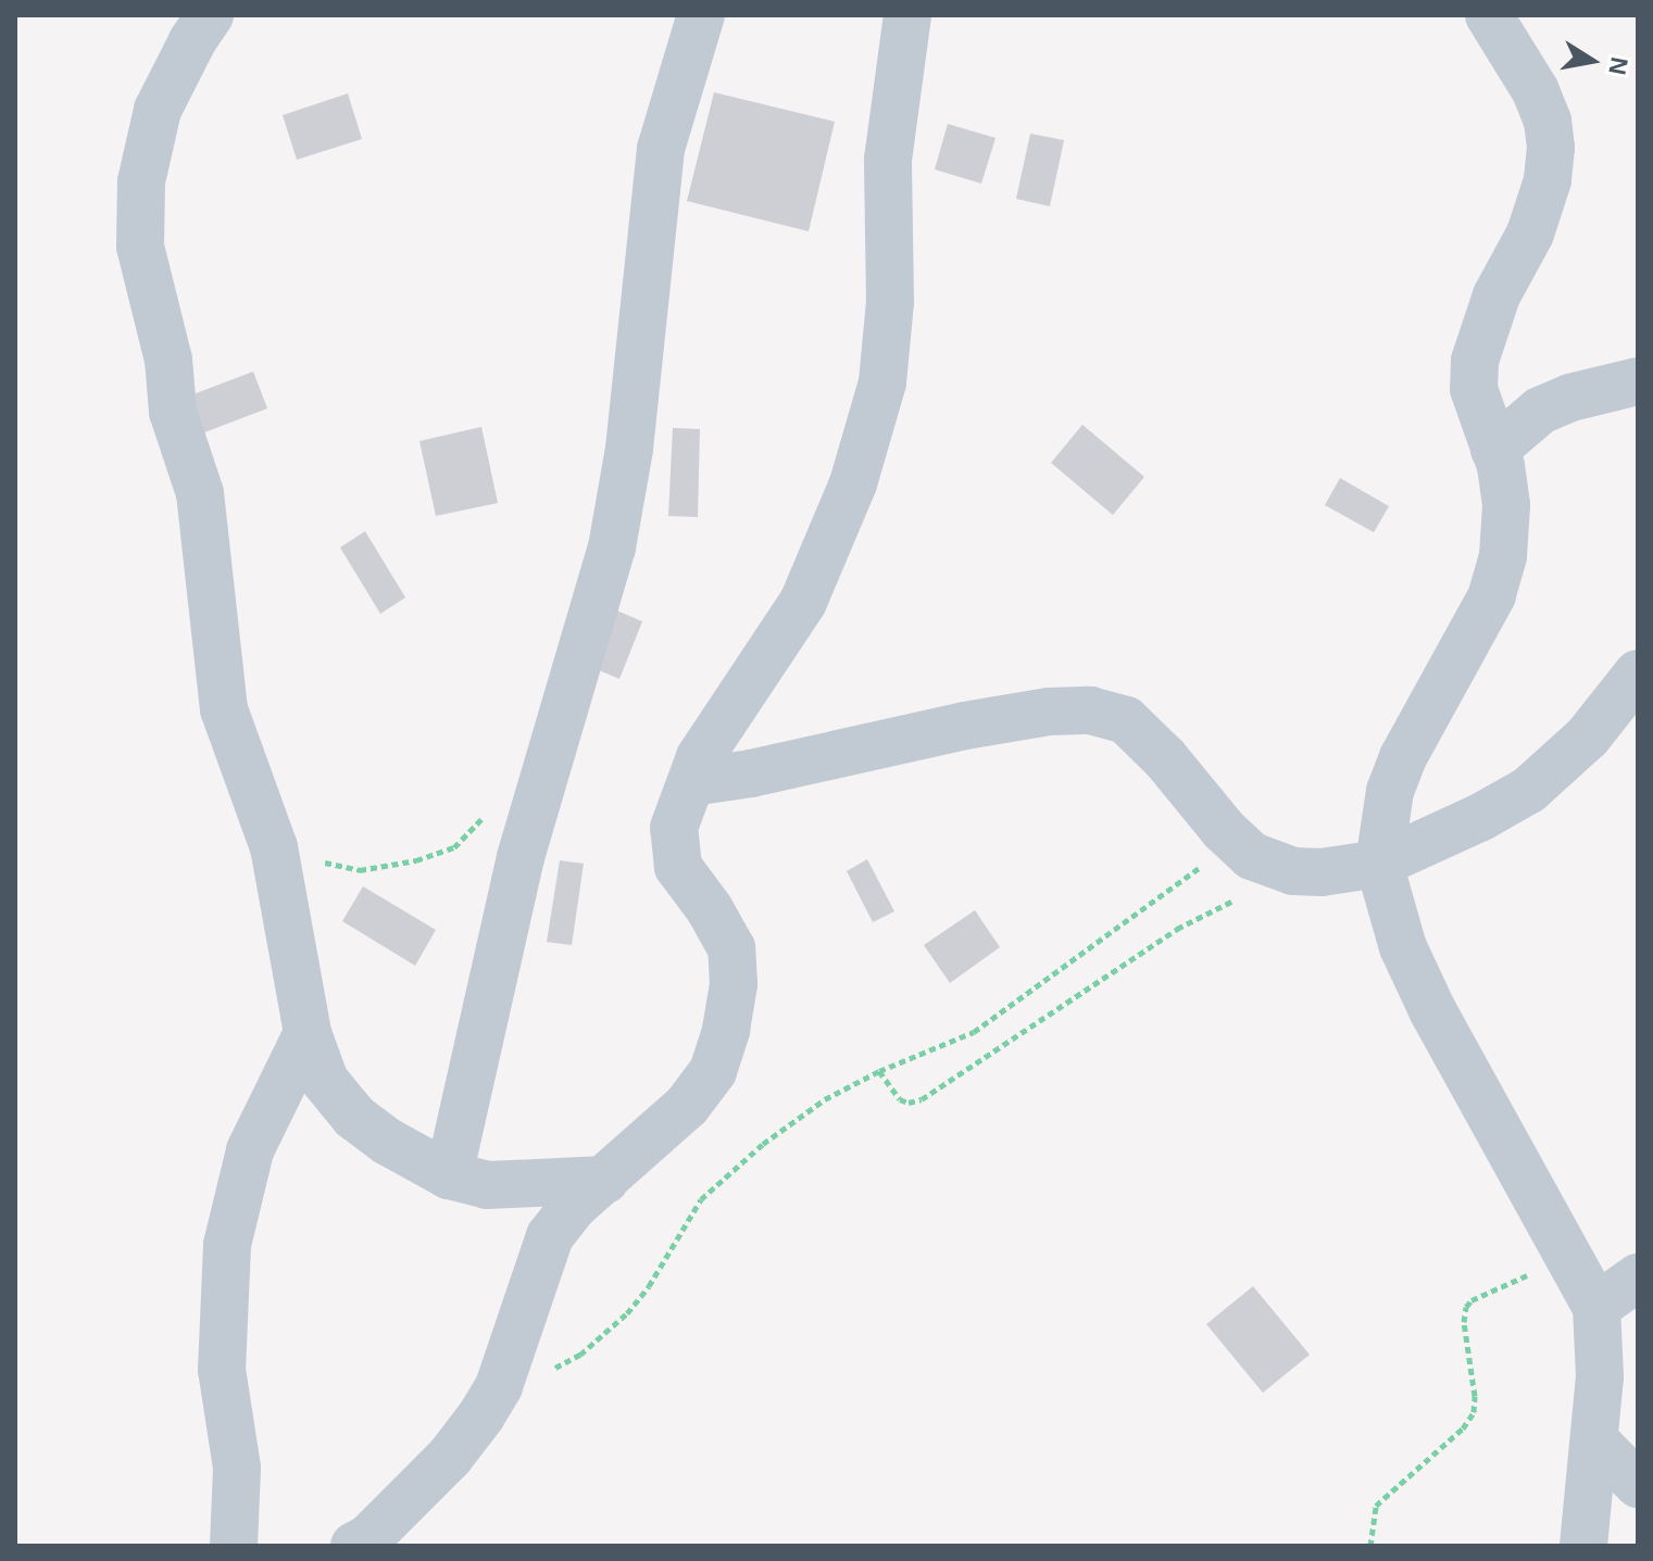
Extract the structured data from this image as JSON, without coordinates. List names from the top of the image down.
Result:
{
  "north": "right"
}
